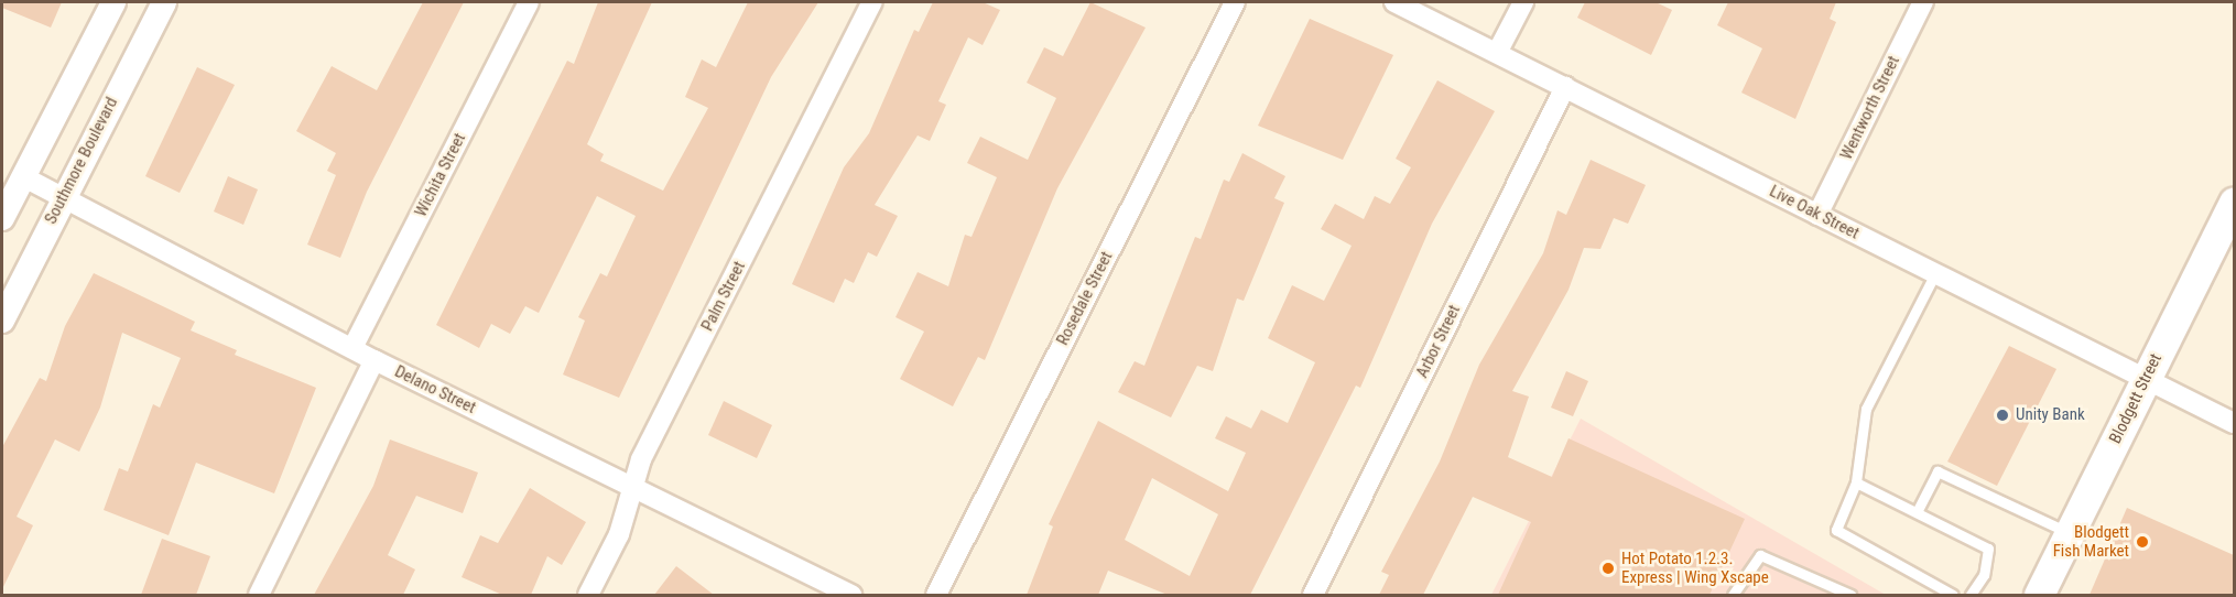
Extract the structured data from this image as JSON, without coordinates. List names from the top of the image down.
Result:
{
  "streets": {
    "main road": ["Blodgett Street"],
    "street": [
      "Wentworth Street",
      "Southmore Boulevard",
      "Wichita Street",
      "Live Oak Street",
      "Palm Street",
      "Rosedale Street",
      "Arbor Street",
      "Delano Street"
    ]
  },
  "crossings": [
    ["Wentworth Street", "Live Oak Street"],
    ["Southmore Boulevard", "Delano Street"],
    ["Wichita Street", "Delano Street"],
    ["Live Oak Street", "Arbor Street"],
    ["Live Oak Street", "Blodgett Street"],
    ["Palm Street", "Delano Street"]
  ],
  "places": ["Unity Bank", "Blodgett Fish Market", "Hot Potato 1.2.3. Express | Wing Xscape"]
}
